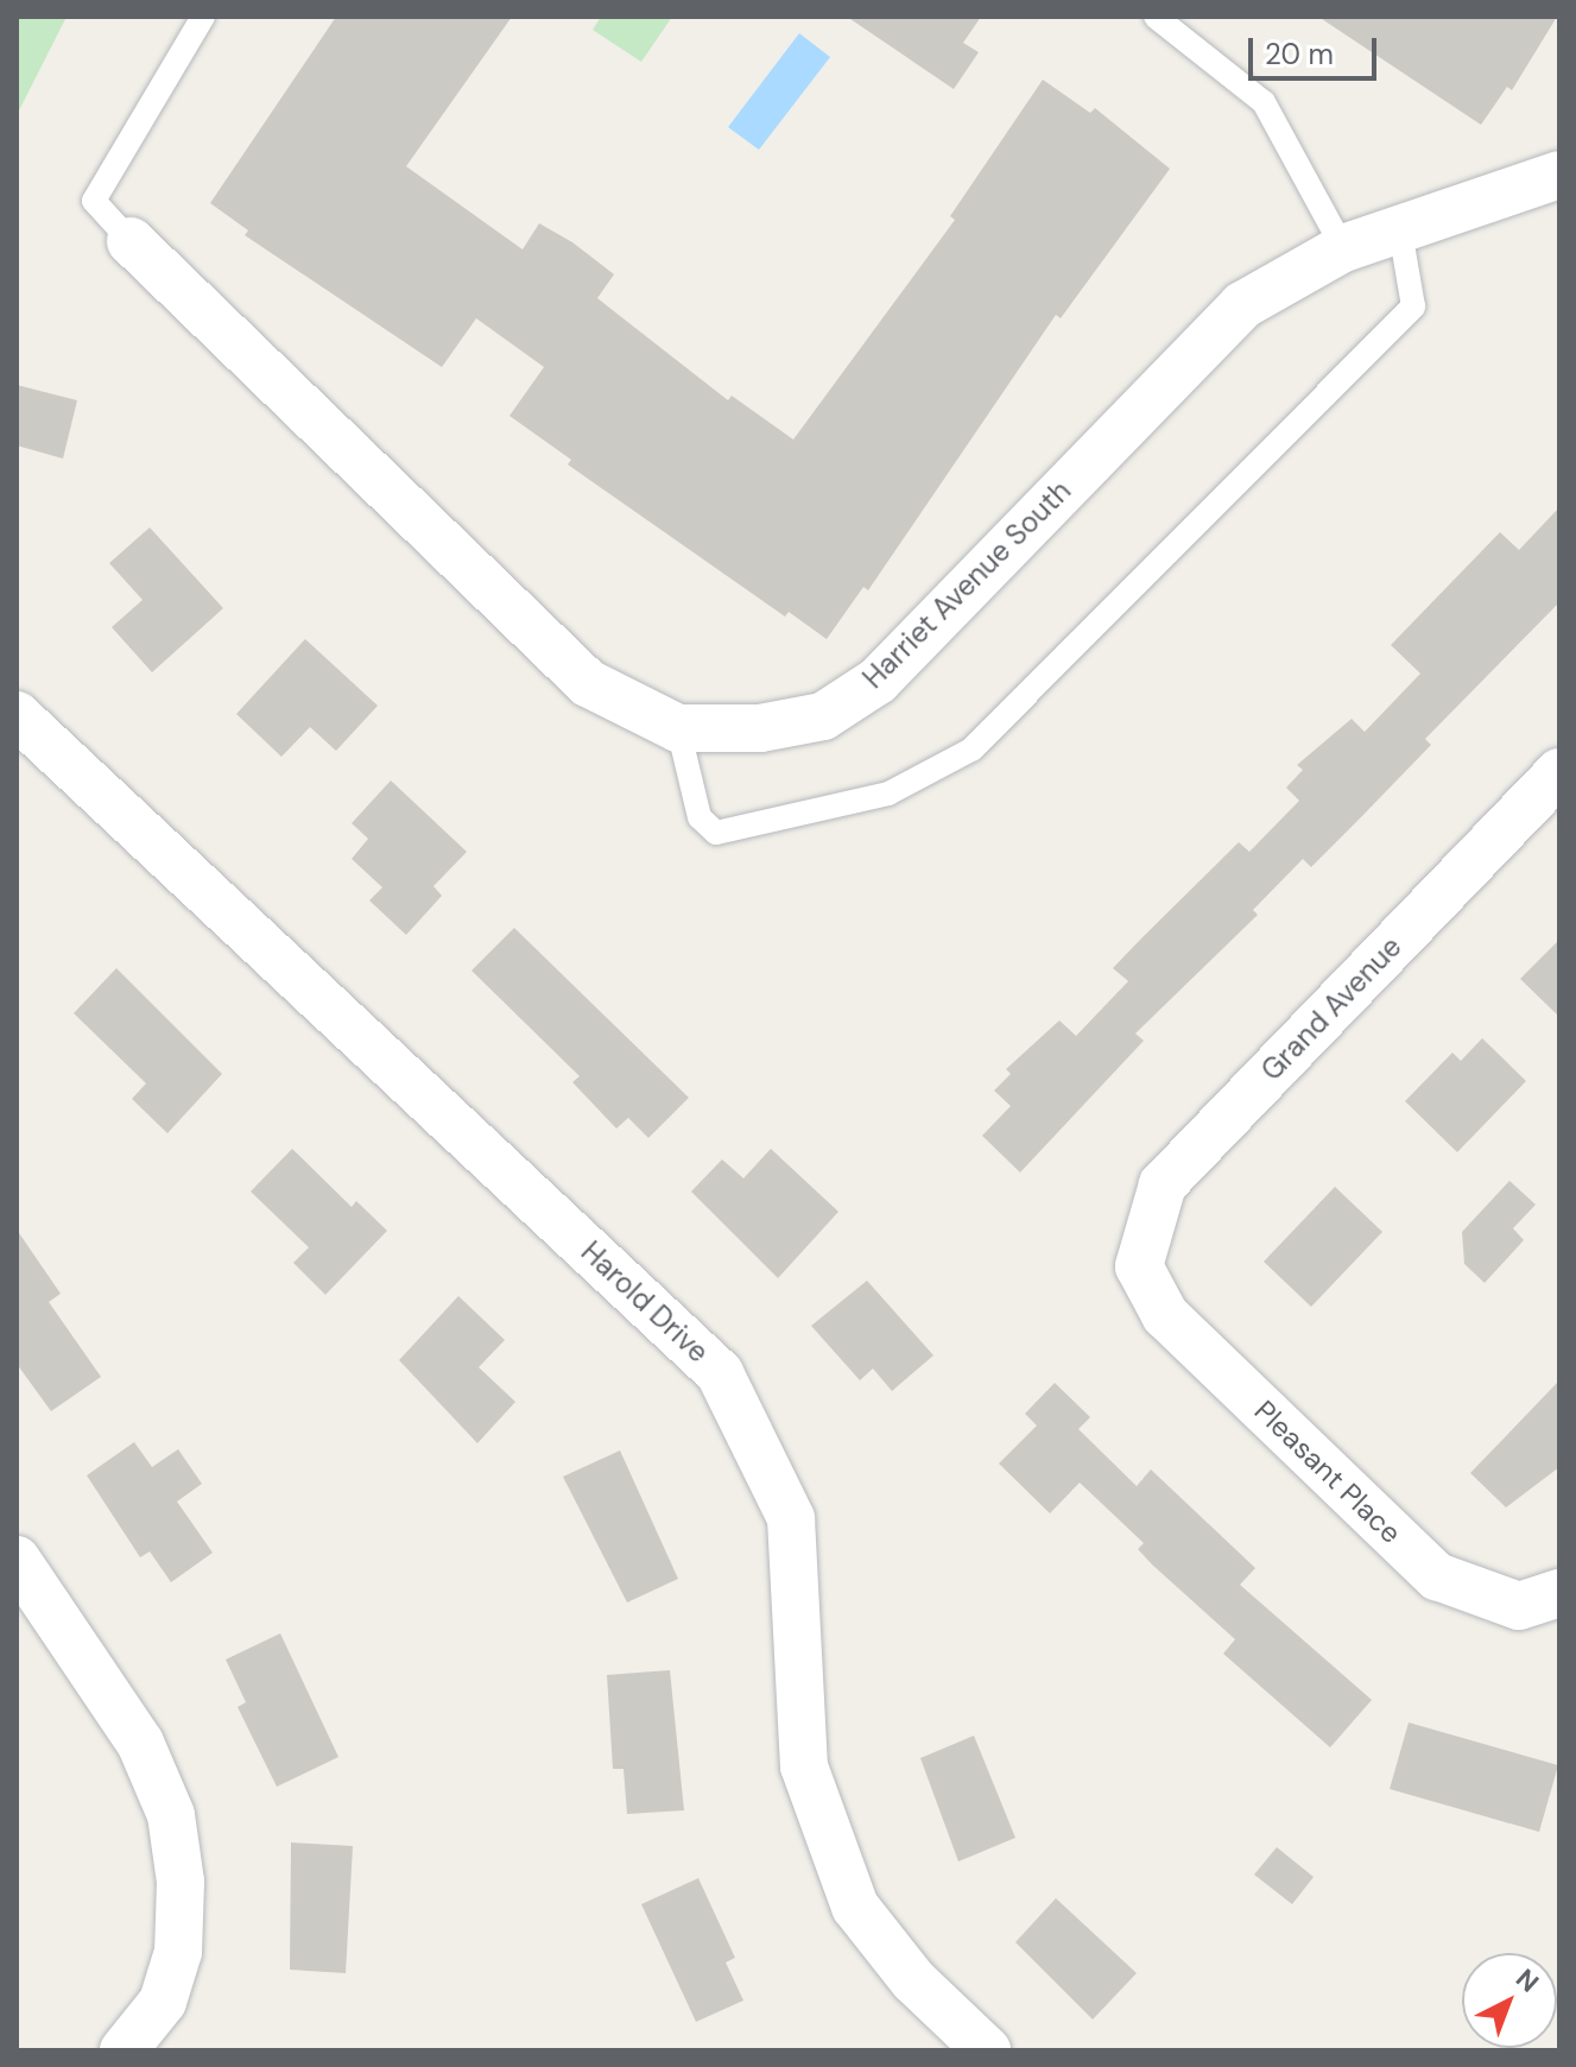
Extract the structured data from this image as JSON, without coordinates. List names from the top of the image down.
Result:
{
  "streets": {
    "street": [
      "Harriet Avenue South",
      "Grand Avenue",
      "Harold Drive",
      "Pleasant Place"
    ]
  },
  "crossings": [
    ["Grand Avenue", "Pleasant Place"]
  ],
  "scale_bar": "20 m",
  "north": "top right"
}
